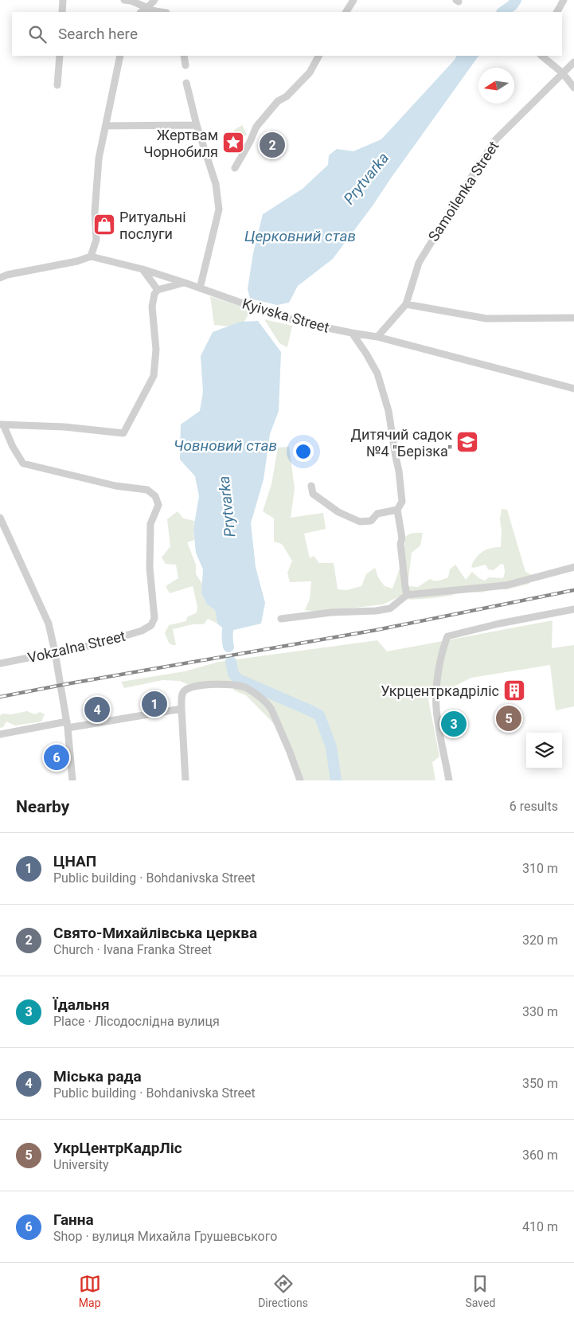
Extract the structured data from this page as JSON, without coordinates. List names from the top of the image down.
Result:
{
  "streets": {
    "street": ["Samoilenka Street", "Kyivska Street", "Vokzalna Street"]
  },
  "crossings": [
    ["Samoilenka Street", "Kyivska Street"]
  ],
  "water": ["Prytvarka", "Церковний став", "Човновий став"],
  "places": {
    "place": ["Жертвам Чорнобиля"],
    "shop": ["Ритуальні послуги"],
    "school or university": ["Дитячий садок №4 \"Берізка\""],
    "building": ["Укрцентркадріліс"]
  },
  "north": "left",
  "page": {
    "search": "Search here",
    "pins": [
      "2",
      "1",
      "4",
      "5",
      "3",
      "6"
    ],
    "heading": ["Nearby", "6 results"],
    "list": [
      {
        "mark": "1",
        "name": "ЦНАП",
        "note": "Public building · Bohdanivska Street",
        "value": "310 m"
      },
      {
        "mark": "2",
        "name": "Свято-Михайлівська церква",
        "note": "Church · Ivana Franka Street",
        "value": "320 m"
      },
      {
        "mark": "3",
        "name": "Їдальня",
        "note": "Place · Лісодослідна вулиця",
        "value": "330 m"
      },
      {
        "mark": "4",
        "name": "Міська рада",
        "note": "Public building · Bohdanivska Street",
        "value": "350 m"
      },
      {
        "mark": "5",
        "name": "УкрЦентрКадрЛіс",
        "note": "University",
        "value": "360 m"
      },
      {
        "mark": "6",
        "name": "Ганна",
        "note": "Shop · вулиця Михайла Грушевського",
        "value": "410 m"
      }
    ],
    "nav": ["Map", "Directions", "Saved"]
  }
}
